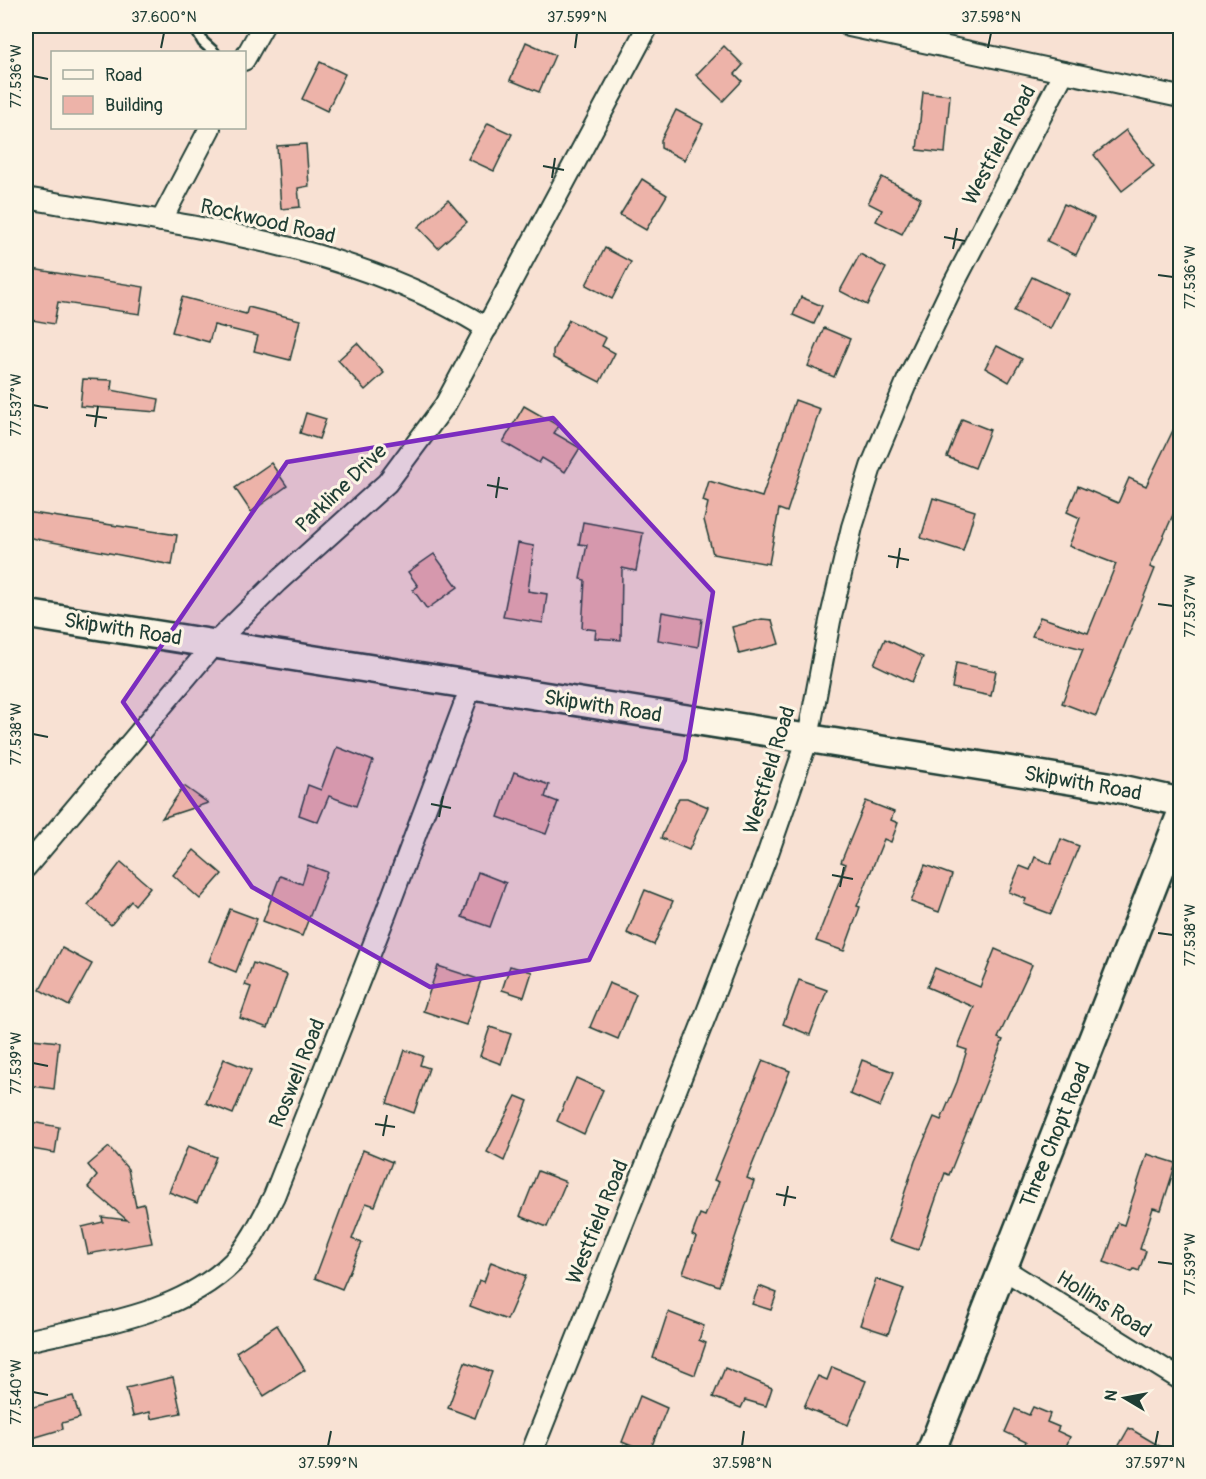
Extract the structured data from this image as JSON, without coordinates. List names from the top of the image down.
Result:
{
  "streets": {
    "main road": ["Skipwith Road", "Three Chopt Road"],
    "street": [
      "Westfield Road",
      "Rockwood Road",
      "Parkline Drive",
      "Roswell Road",
      "Hollins Road"
    ]
  },
  "crossings": [
    ["Westfield Road", "Skipwith Road"],
    ["Rockwood Road", "Parkline Drive"],
    ["Parkline Drive", "Skipwith Road"],
    ["Skipwith Road", "Roswell Road"],
    ["Three Chopt Road", "Hollins Road"]
  ],
  "legend": ["Road", "Building"],
  "north": "left",
  "coordinates": [
    "37.600°N",
    "37.599°N",
    "37.598°N",
    "77.536°W",
    "77.537°W",
    "77.538°W",
    "77.539°W",
    "77.540°W",
    "37.597°N"
  ]
}
